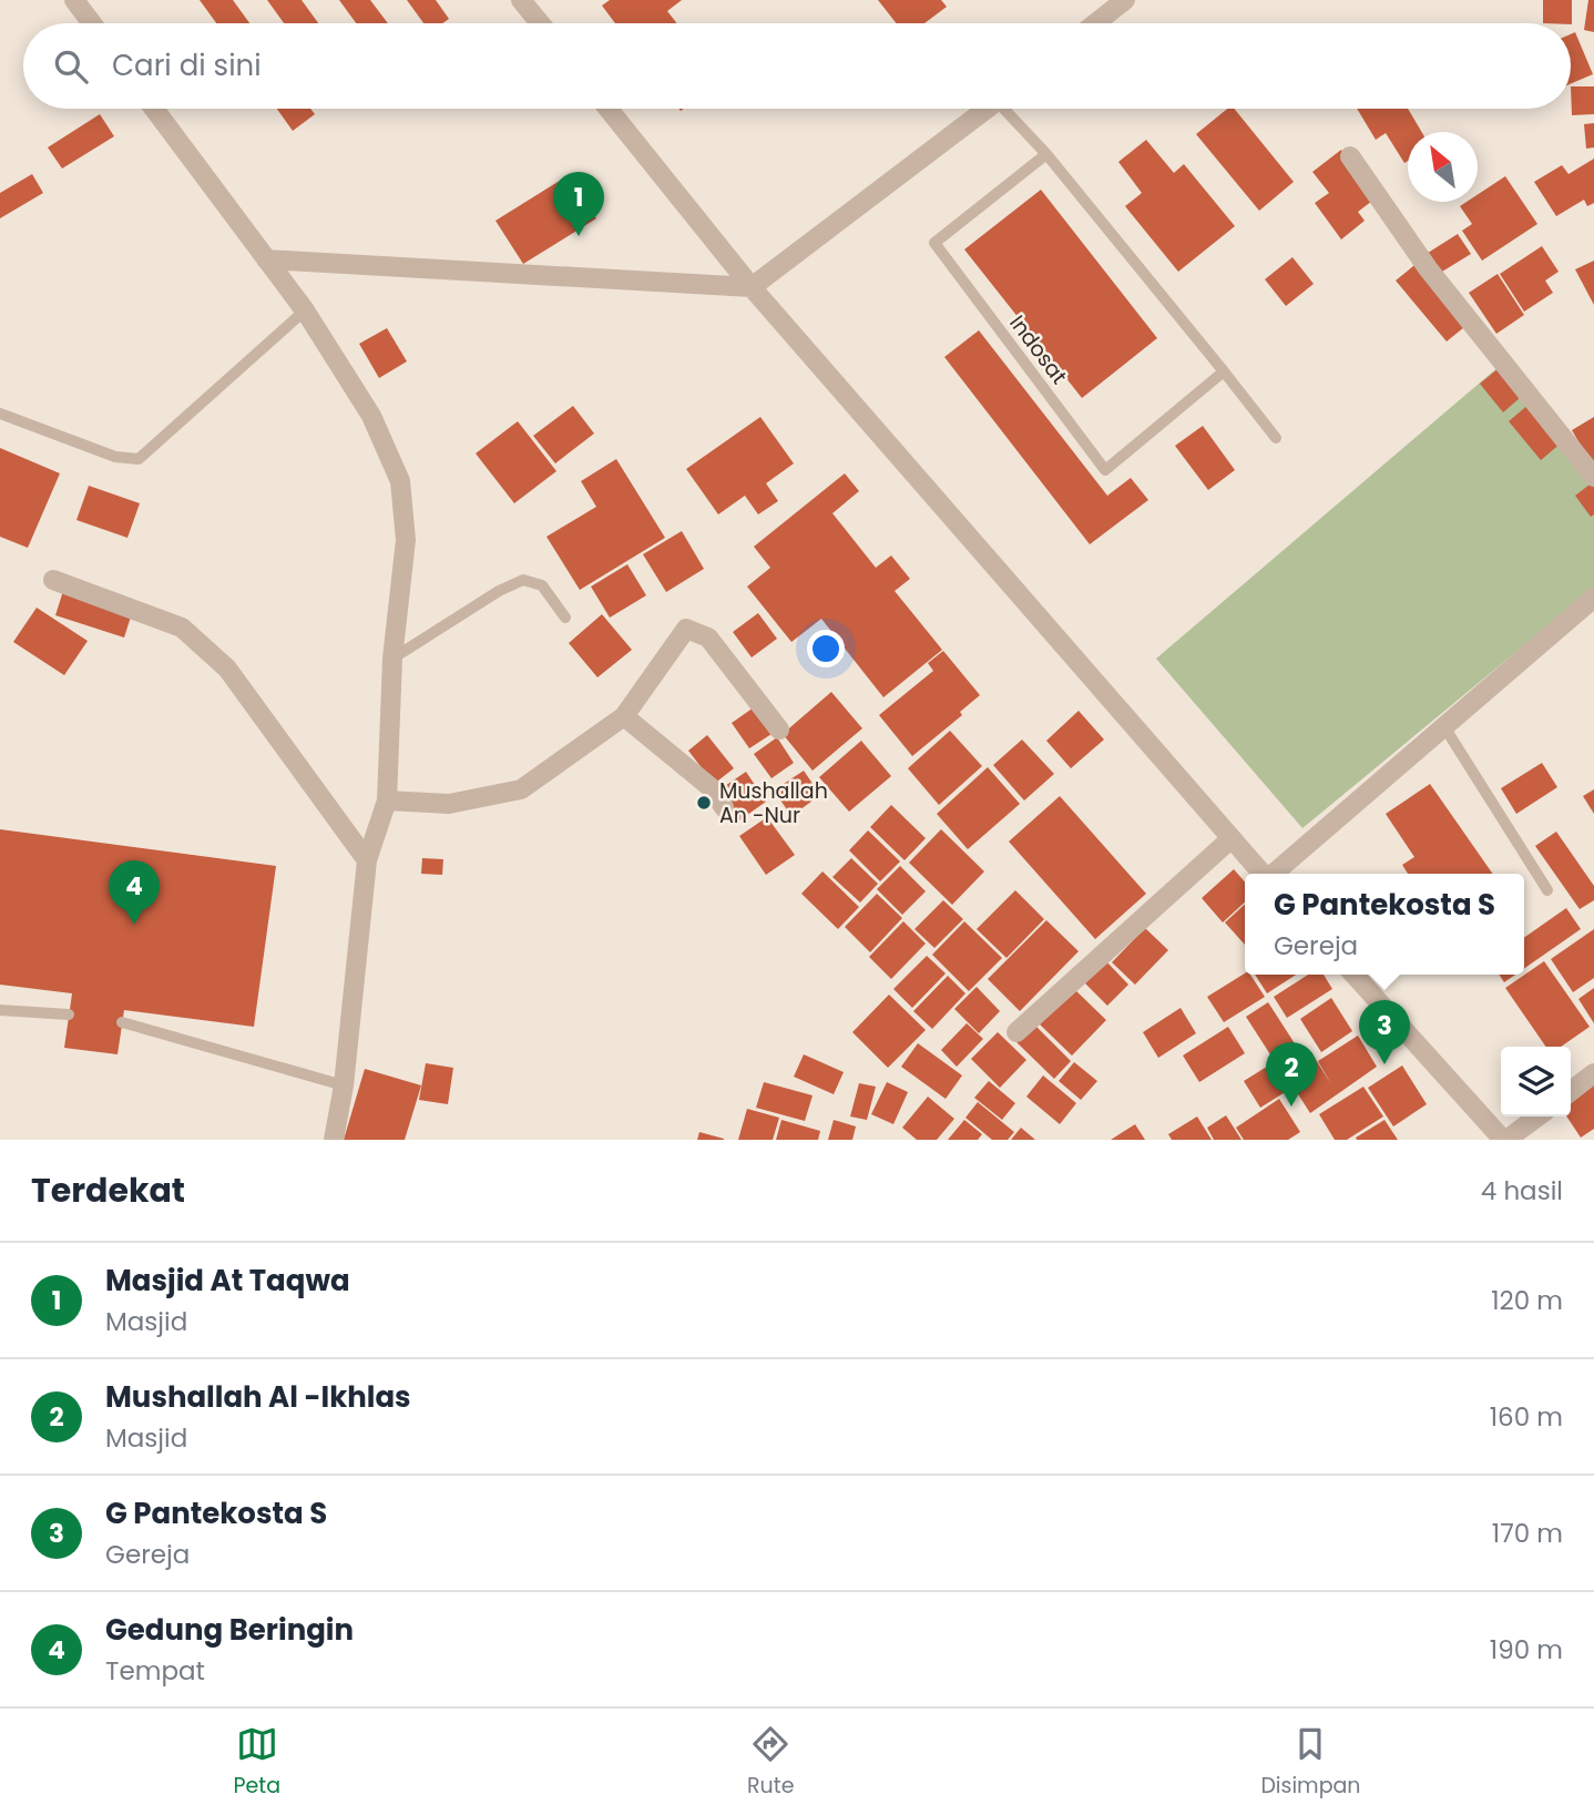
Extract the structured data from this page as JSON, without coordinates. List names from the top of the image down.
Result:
{
  "streets": {
    "lane": ["Indosat"]
  },
  "places": ["Mushallah An -Nur"],
  "north": "top left",
  "page": {
    "search": "Cari di sini",
    "pins": [
      "1",
      "4",
      "3",
      "2"
    ],
    "popup": ["G Pantekosta S", "Gereja"],
    "heading": ["Terdekat", "4 hasil"],
    "list": [
      {
        "mark": "1",
        "name": "Masjid At Taqwa",
        "note": "Masjid",
        "value": "120 m"
      },
      {
        "mark": "2",
        "name": "Mushallah Al -Ikhlas",
        "note": "Masjid",
        "value": "160 m"
      },
      {
        "mark": "3",
        "name": "G Pantekosta S",
        "note": "Gereja",
        "value": "170 m"
      },
      {
        "mark": "4",
        "name": "Gedung Beringin",
        "note": "Tempat",
        "value": "190 m"
      }
    ],
    "nav": ["Peta", "Rute", "Disimpan"]
  }
}
